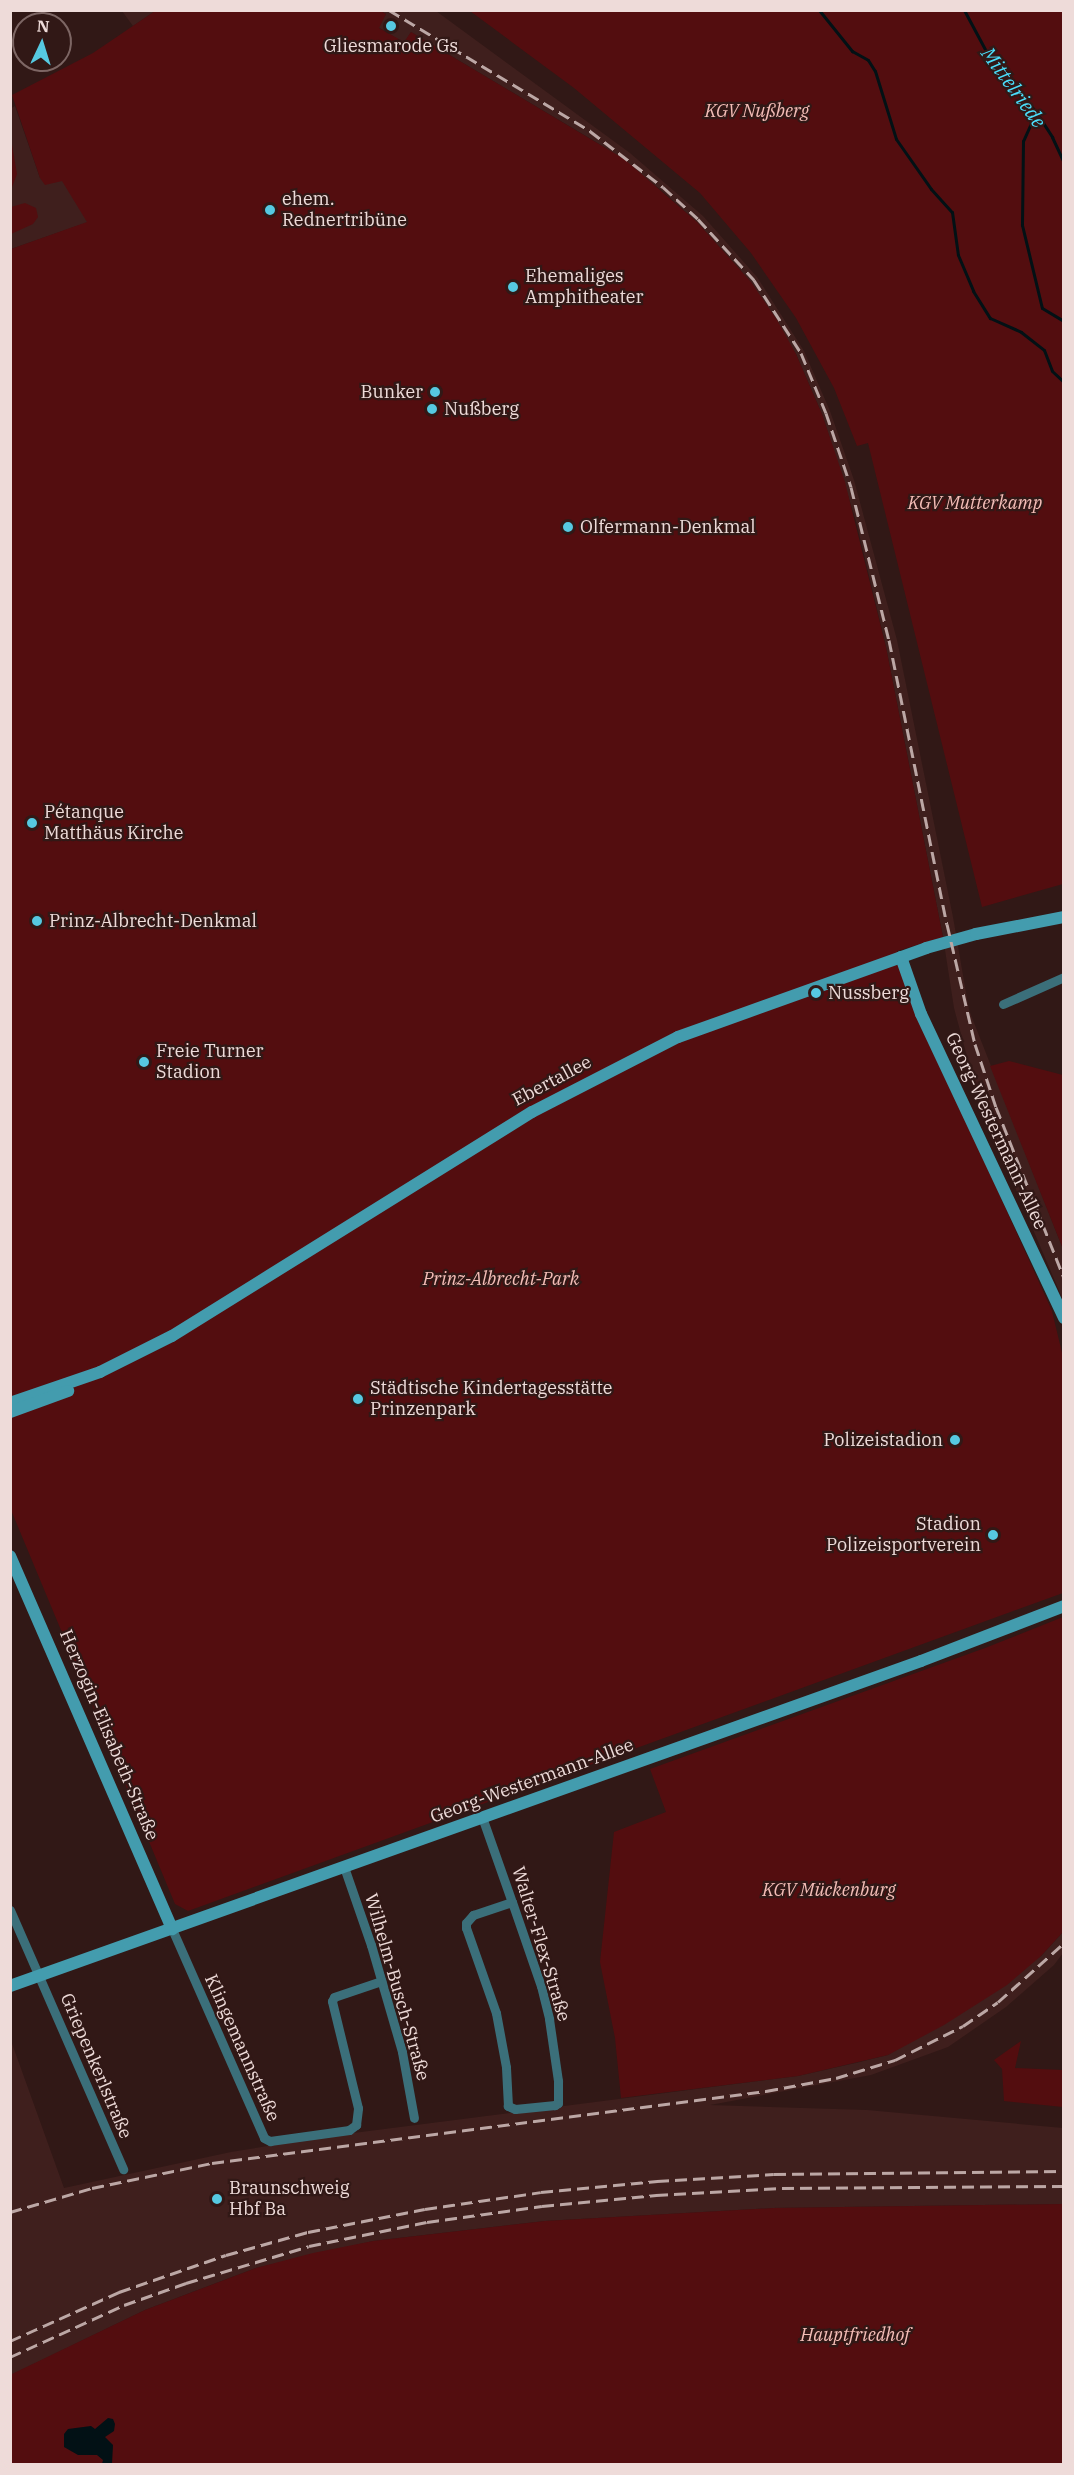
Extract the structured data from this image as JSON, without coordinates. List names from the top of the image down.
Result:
{
  "streets": {
    "street": [
      "Ebertallee",
      "Georg-Westermann-Allee",
      "Herzogin-Elisabeth-Straße",
      "Walter-Flex-Straße",
      "Wilhelm-Busch-Straße",
      "Klingemannstraße",
      "Griepenkerlstraße"
    ]
  },
  "crossings": [
    ["Ebertallee", "Georg-Westermann-Allee"],
    ["Georg-Westermann-Allee", "Herzogin-Elisabeth-Straße"],
    ["Georg-Westermann-Allee", "Walter-Flex-Straße"],
    ["Georg-Westermann-Allee", "Wilhelm-Busch-Straße"],
    ["Georg-Westermann-Allee", "Klingemannstraße"],
    ["Georg-Westermann-Allee", "Griepenkerlstraße"],
    ["Herzogin-Elisabeth-Straße", "Klingemannstraße"],
    ["Wilhelm-Busch-Straße", "Klingemannstraße"]
  ],
  "water": ["Mittelriede"],
  "parks": [
    "KGV Nußberg",
    "KGV Mutterkamp",
    "Prinz-Albrecht-Park",
    "KGV Mückenburg",
    "Hauptfriedhof"
  ],
  "places": [
    "Gliesmarode Gs",
    "ehem. Rednertribüne",
    "Ehemaliges Amphitheater",
    "Bunker",
    "Nußberg",
    "Olfermann-Denkmal",
    "Pétanque Matthäus Kirche",
    "Prinz-Albrecht-Denkmal",
    "Nussberg",
    "Freie Turner Stadion",
    "Städtische Kindertagesstätte Prinzenpark",
    "Polizeistadion",
    "Stadion Polizeisportverein",
    "Braunschweig Hbf Ba"
  ],
  "north": "top"
}
